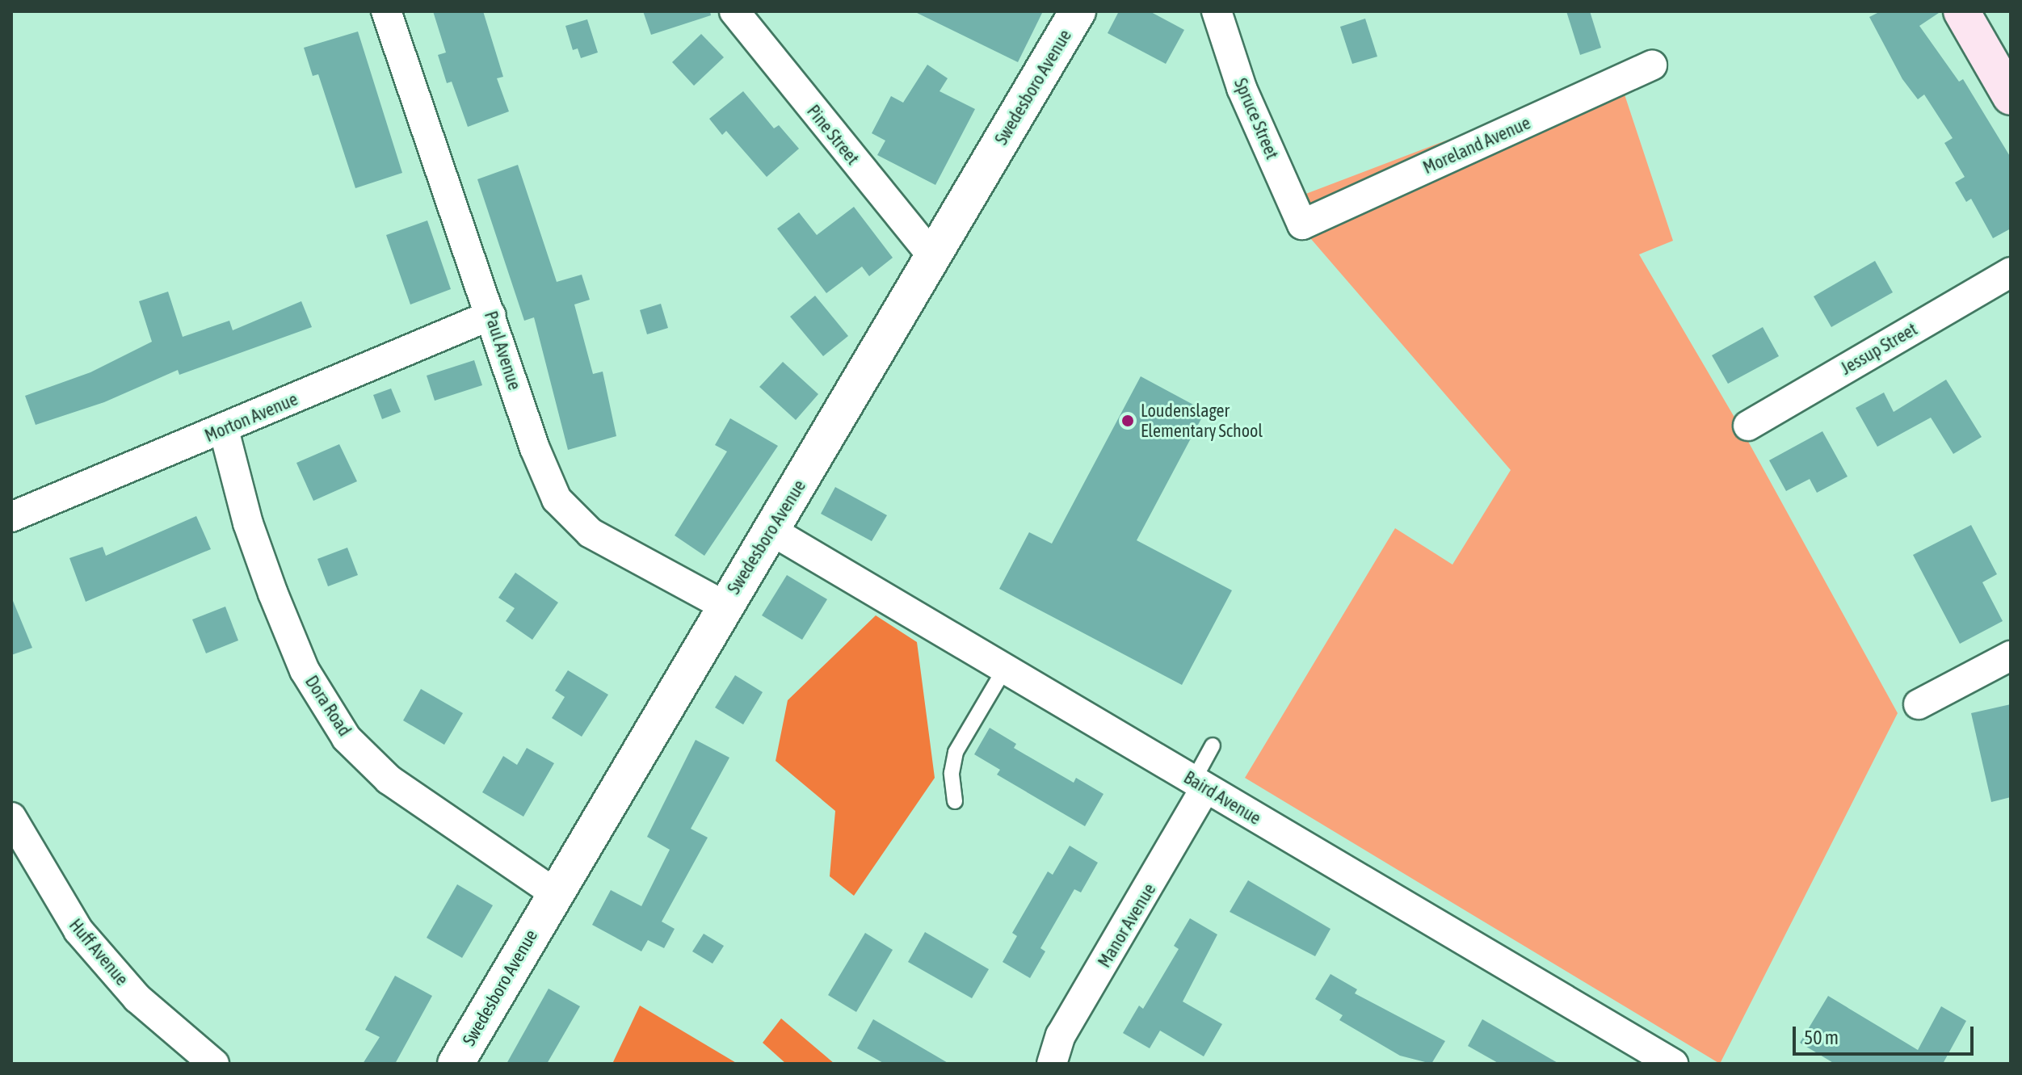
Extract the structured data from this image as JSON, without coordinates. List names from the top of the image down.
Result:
{
  "streets": {
    "street": [
      "Swedesboro Avenue",
      "Spruce Street",
      "Pine Street",
      "Moreland Avenue",
      "Jessup Street",
      "Paul Avenue",
      "Morton Avenue",
      "Dora Road",
      "Baird Avenue",
      "Manor Avenue",
      "Huff Avenue"
    ]
  },
  "crossings": [
    ["Swedesboro Avenue", "Pine Street"],
    ["Swedesboro Avenue", "Paul Avenue"],
    ["Swedesboro Avenue", "Dora Road"],
    ["Swedesboro Avenue", "Baird Avenue"],
    ["Spruce Street", "Moreland Avenue"],
    ["Paul Avenue", "Morton Avenue"],
    ["Morton Avenue", "Dora Road"],
    ["Baird Avenue", "Manor Avenue"]
  ],
  "places": ["Loudenslager Elementary School"],
  "scale_bar": "50 m"
}
